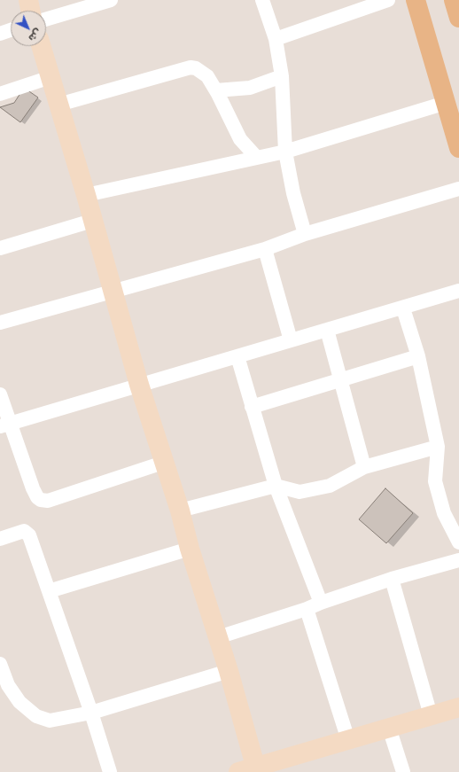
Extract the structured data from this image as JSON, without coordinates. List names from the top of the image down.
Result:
{
  "north": "bottom right"
}
